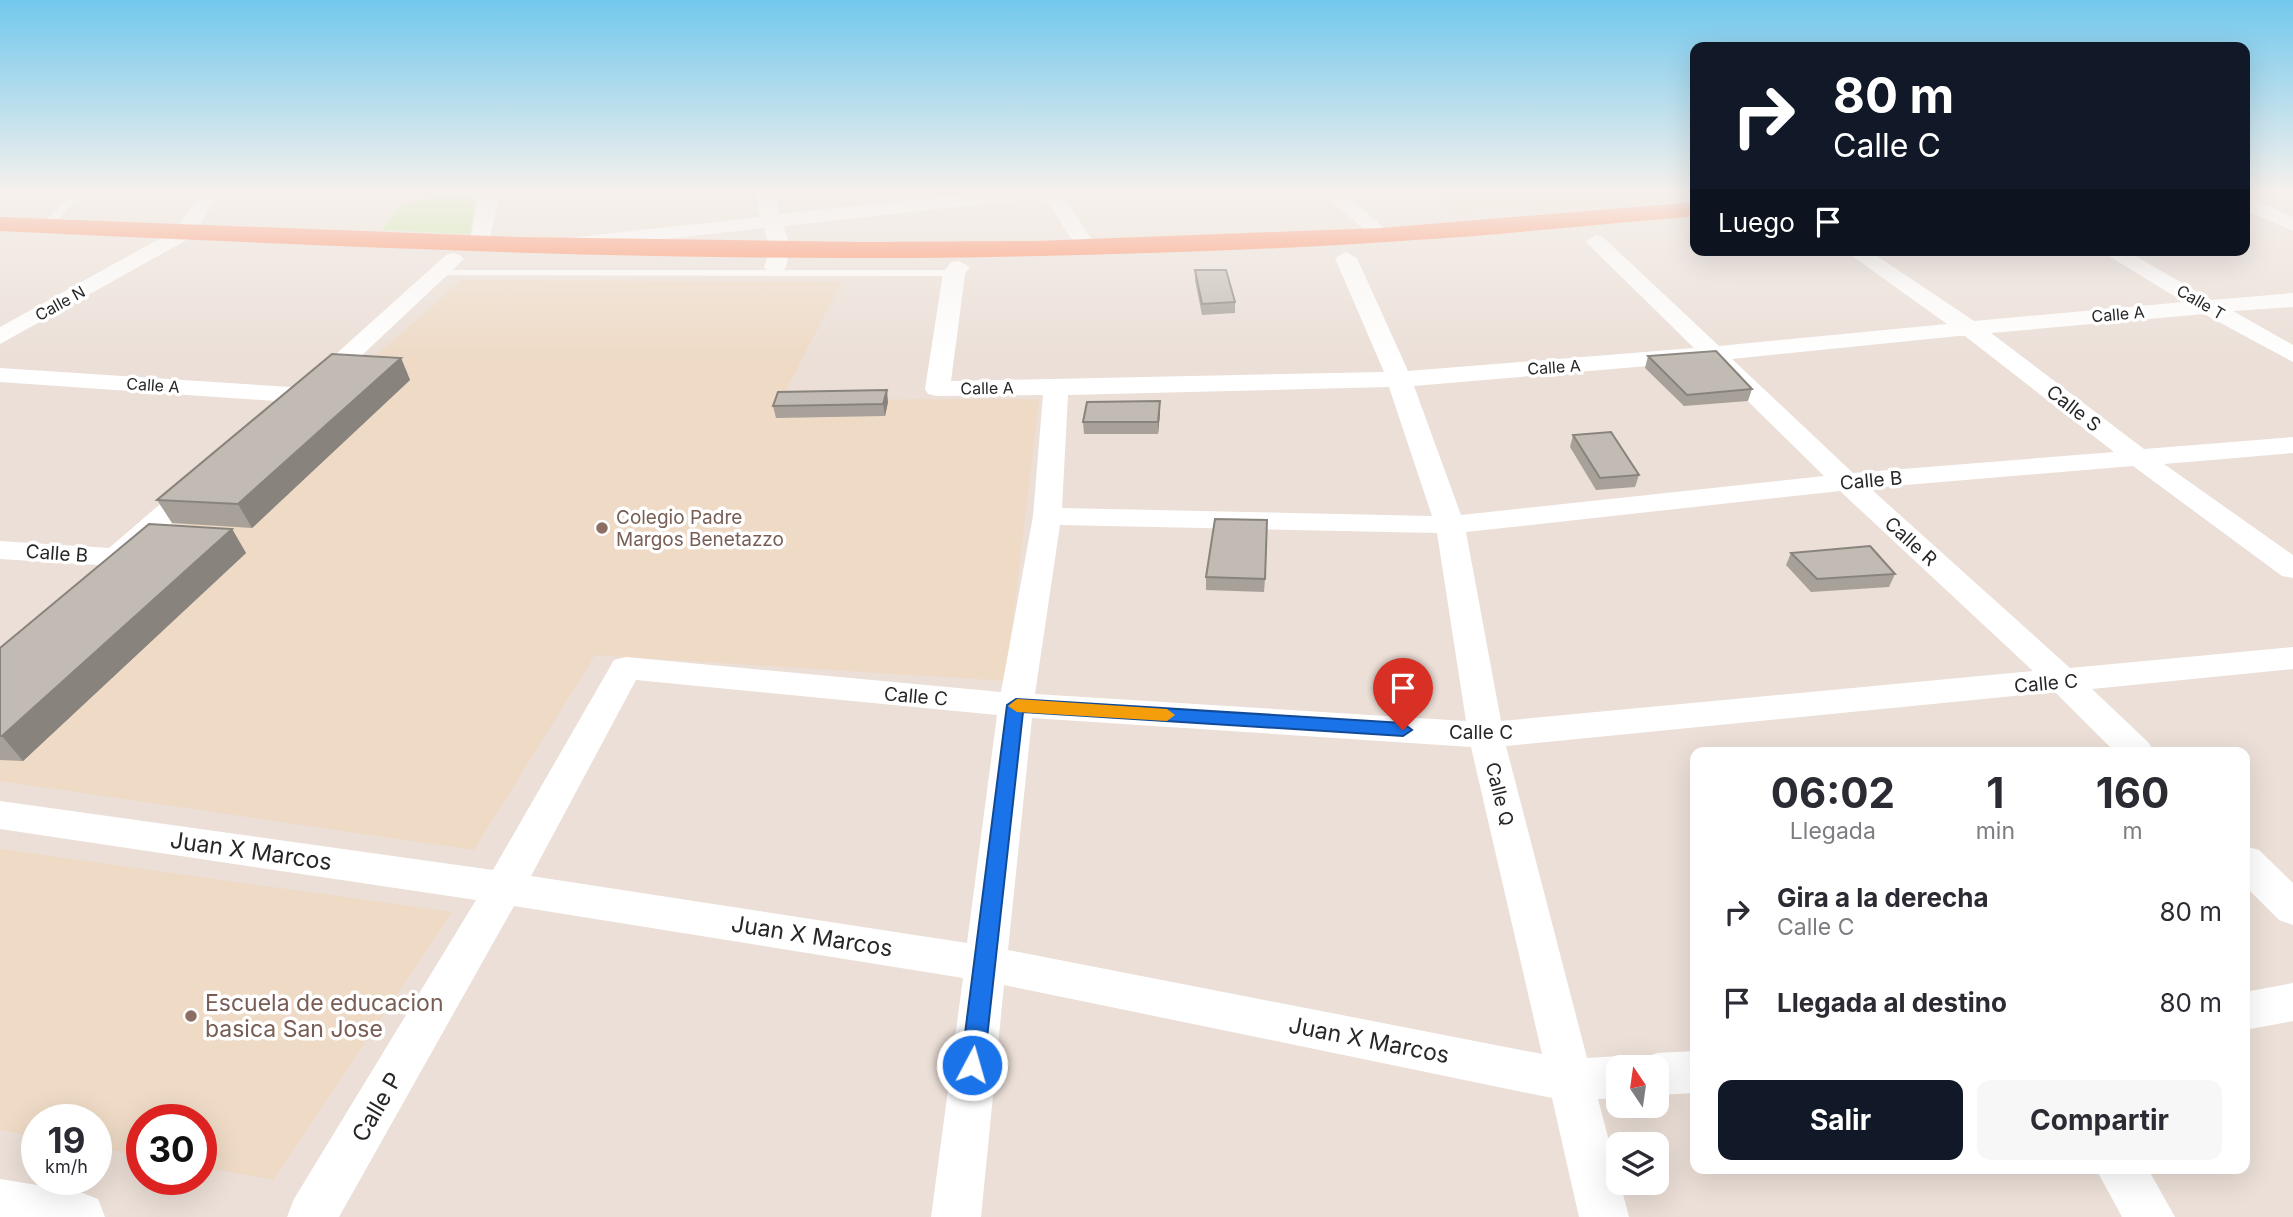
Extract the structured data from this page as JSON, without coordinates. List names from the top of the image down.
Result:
{
  "streets": {
    "street": [
      "Calle T",
      "Calle N",
      "Calle A",
      "Calle S",
      "Calle B",
      "Calle R",
      "Calle C",
      "Calle Q",
      "Juan X Marcos",
      "Calle P"
    ]
  },
  "crossings": [
    ["Calle T", "Calle A"],
    ["Calle A", "Calle S"],
    ["Calle A", "Calle R"],
    ["Calle A", "Calle Q"],
    ["Calle S", "Calle B"],
    ["Calle B", "Calle R"],
    ["Calle B", "Calle Q"],
    ["Calle R", "Calle C"],
    ["Calle C", "Calle Q"],
    ["Calle C", "Juan X Marcos"],
    ["Calle C", "Calle P"],
    ["Calle Q", "Juan X Marcos"],
    ["Juan X Marcos", "Calle P"]
  ],
  "places": ["Colegio Padre Margos Benetazzo", "Escuela de educacion basica San Jose"],
  "north": "top",
  "page": {
    "turn": ["80 m", "Calle C"],
    "then": "Luego",
    "eta": [
      "06:02",
      "Llegada",
      "1",
      "min",
      "160",
      "m"
    ],
    "list": [
      {
        "name": "Gira a la derecha",
        "note": "Calle C",
        "value": "80 m"
      },
      {
        "name": "Llegada al destino",
        "value": "80 m"
      }
    ],
    "buttons": ["Salir", "Compartir"],
    "speed": "19 km/h",
    "limit": "30"
  }
}
